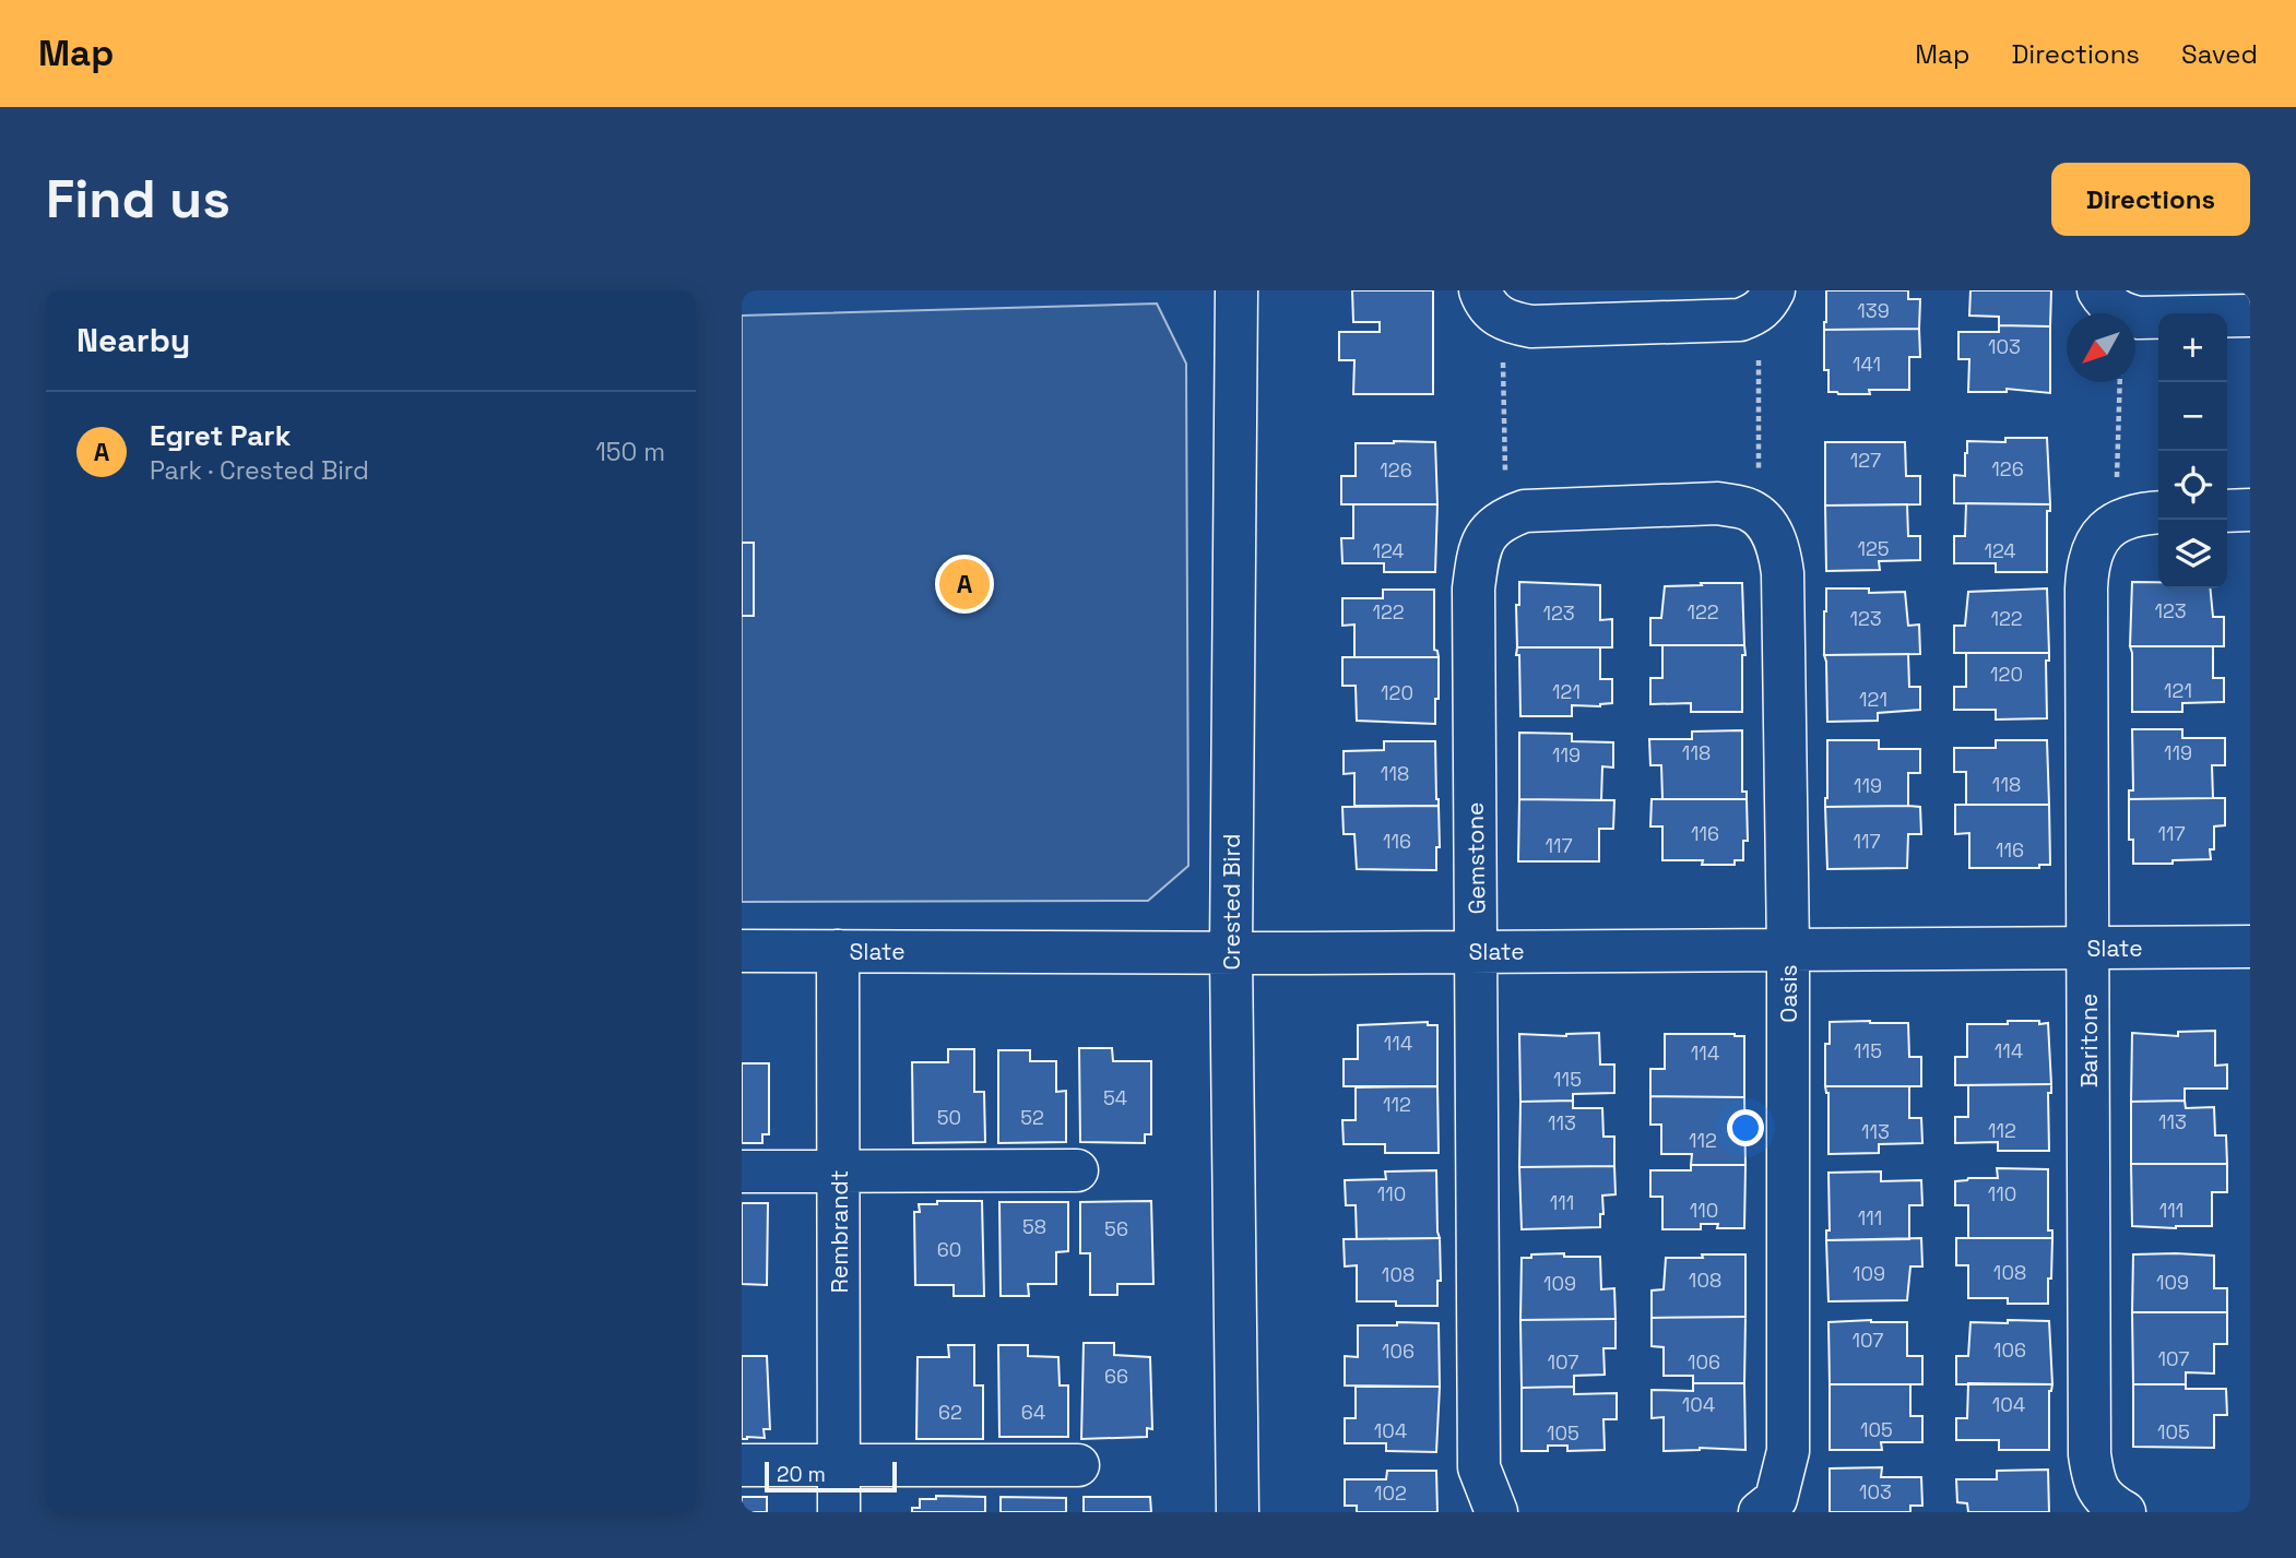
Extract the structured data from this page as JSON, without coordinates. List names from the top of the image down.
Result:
{
  "streets": {
    "street": [
      "Gemstone",
      "Crested Bird",
      "Slate",
      "Oasis",
      "Baritone",
      "Rembrandt"
    ]
  },
  "crossings": [
    ["Gemstone", "Slate"],
    ["Crested Bird", "Slate"],
    ["Slate", "Oasis"],
    ["Slate", "Baritone"],
    ["Slate", "Rembrandt"]
  ],
  "house_numbers": [
    "139",
    "103",
    "141",
    "127",
    "126",
    "126",
    "125",
    "124",
    "124",
    "123",
    "122",
    "122",
    "123",
    "123",
    "122",
    "120",
    "121",
    "121",
    "120",
    "121",
    "118",
    "119",
    "119",
    "118",
    "118",
    "119",
    "116",
    "117",
    "116",
    "117",
    "117",
    "116",
    "114",
    "115",
    "114",
    "114",
    "115",
    "54",
    "112",
    "50",
    "52",
    "113",
    "113",
    "112",
    "113",
    "112",
    "110",
    "110",
    "111",
    "110",
    "111",
    "111",
    "58",
    "56",
    "60",
    "108",
    "109",
    "108",
    "108",
    "109",
    "109",
    "107",
    "106",
    "106",
    "107",
    "107",
    "106",
    "66",
    "104",
    "104",
    "62",
    "64",
    "105",
    "104",
    "105",
    "105",
    "103",
    "102"
  ],
  "scale_bar": "20 m",
  "north": "bottom left",
  "page": {
    "header": "Map",
    "nav": ["Map", "Directions", "Saved"],
    "buttons": "Directions",
    "title": "Find us",
    "heading": "Nearby",
    "map_buttons": ["+", "−"],
    "list": [
      {
        "mark": "A",
        "name": "Egret Park",
        "note": "Park · Crested Bird",
        "value": "150 m"
      }
    ],
    "pins": "A",
    "scale": "20 m"
  }
}
